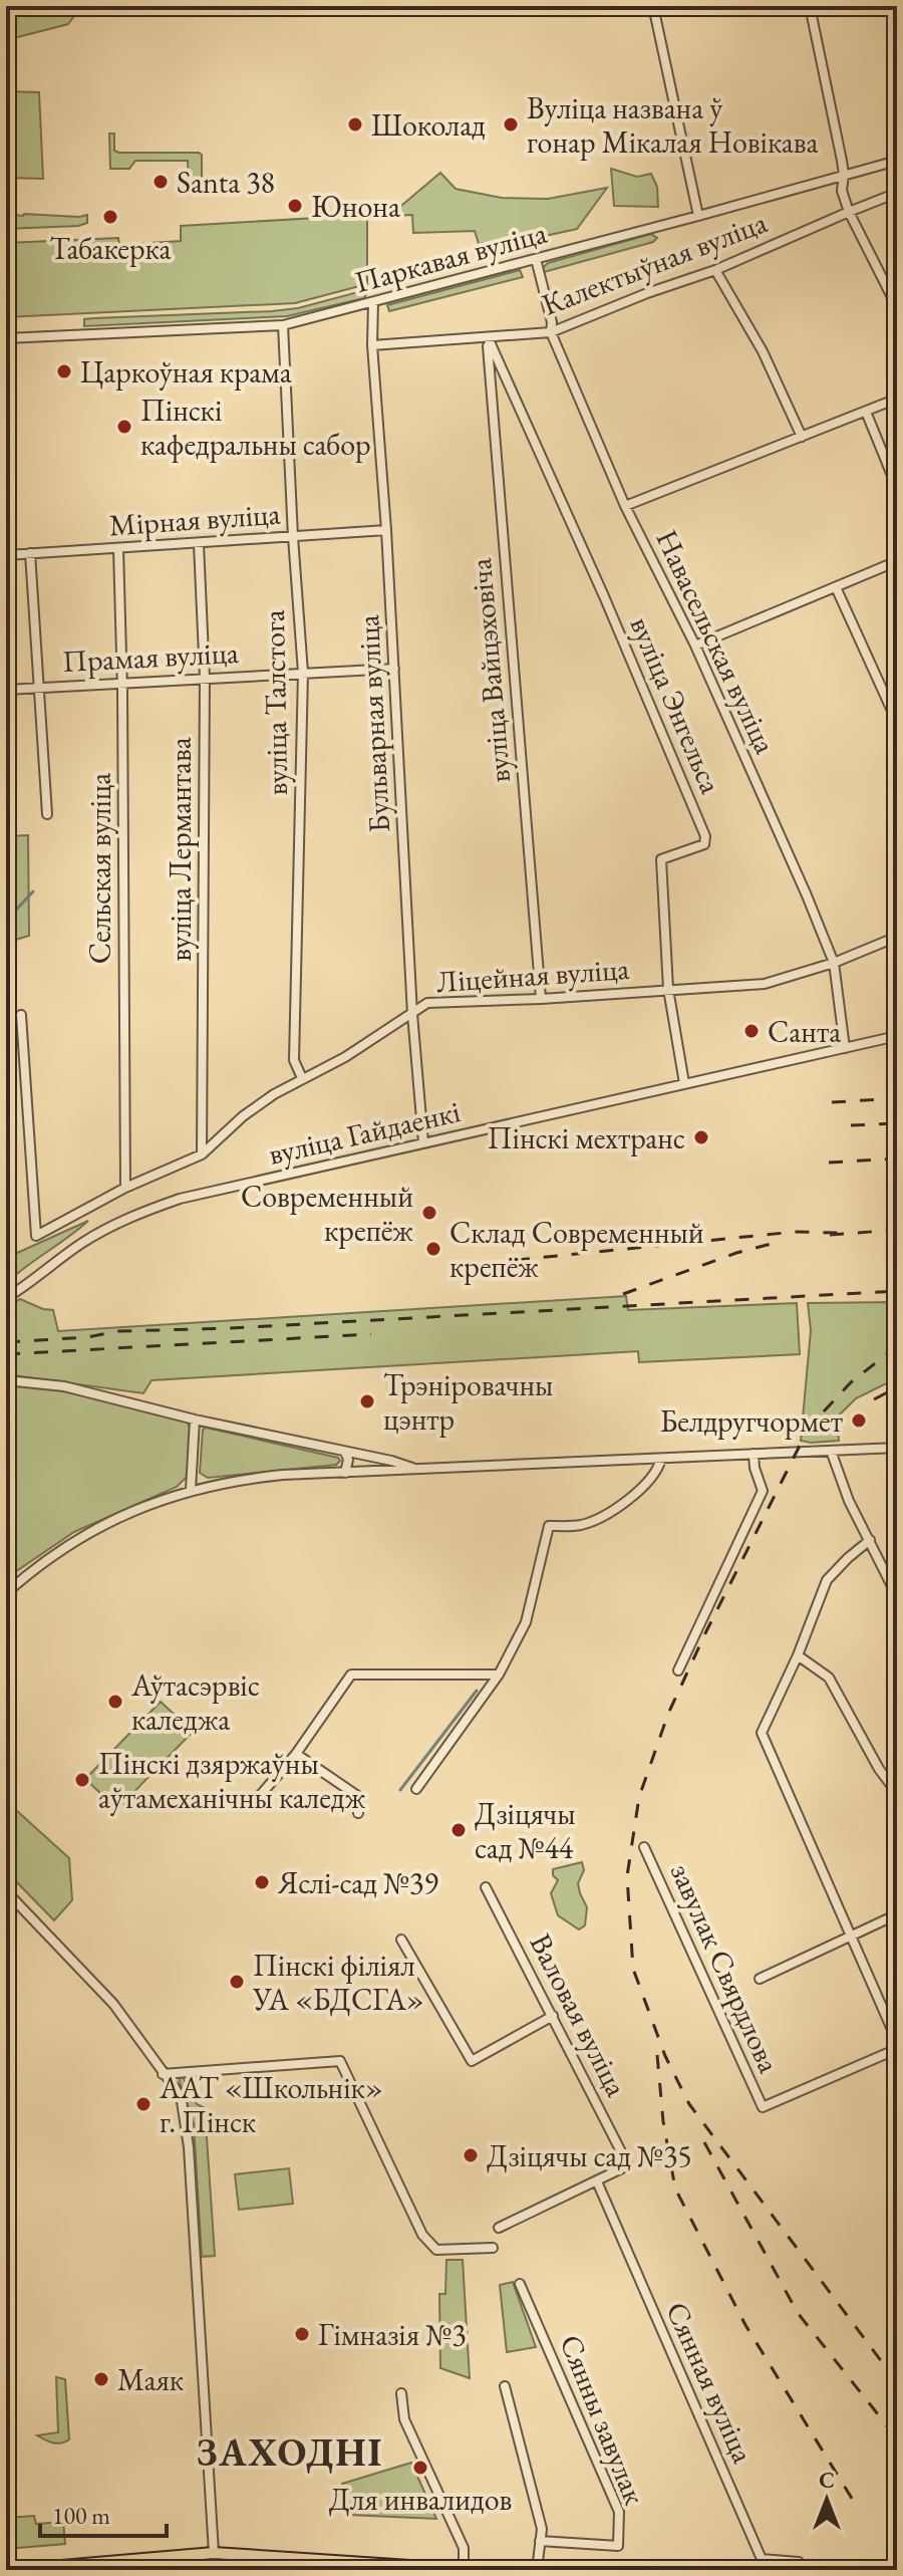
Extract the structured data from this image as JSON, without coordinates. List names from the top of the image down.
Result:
{
  "streets": {
    "street": [
      "Паркавая вуліца",
      "Калектыўная вуліца",
      "Мірная вуліца",
      "Навасельская вуліца",
      "Прамая вуліца",
      "вуліца Вайцэховіча",
      "вуліца Талстога",
      "вуліца Энгельса",
      "Бульварная вуліца",
      "вуліца Лермантава",
      "Сельская вуліца",
      "Ліцейная вуліца",
      "вуліца Гайдаенкі",
      "завулак Свярдлова",
      "Валовая вуліца",
      "Сянная вуліца",
      "Сянны завулак"
    ]
  },
  "crossings": [
    ["Паркавая вуліца", "Навасельская вуліца"],
    ["Паркавая вуліца", "вуліца Талстога"],
    ["Паркавая вуліца", "Бульварная вуліца"],
    ["Калектыўная вуліца", "Навасельская вуліца"],
    ["Калектыўная вуліца", "вуліца Вайцэховіча"],
    ["Калектыўная вуліца", "вуліца Энгельса"],
    ["Калектыўная вуліца", "Бульварная вуліца"],
    ["Мірная вуліца", "вуліца Талстога"],
    ["Мірная вуліца", "Бульварная вуліца"],
    ["Мірная вуліца", "вуліца Лермантава"],
    ["Мірная вуліца", "Сельская вуліца"],
    ["Навасельская вуліца", "Ліцейная вуліца"],
    ["Навасельская вуліца", "вуліца Гайдаенкі"],
    ["Прамая вуліца", "вуліца Талстога"],
    ["Прамая вуліца", "Бульварная вуліца"],
    ["Прамая вуліца", "вуліца Лермантава"],
    ["Прамая вуліца", "Сельская вуліца"],
    ["вуліца Вайцэховіча", "вуліца Энгельса"],
    ["вуліца Вайцэховіча", "Ліцейная вуліца"],
    ["вуліца Талстога", "Ліцейная вуліца"],
    ["вуліца Энгельса", "Ліцейная вуліца"],
    ["вуліца Энгельса", "вуліца Гайдаенкі"],
    ["Бульварная вуліца", "Ліцейная вуліца"],
    ["Бульварная вуліца", "вуліца Гайдаенкі"],
    ["вуліца Лермантава", "Ліцейная вуліца"],
    ["Сельская вуліца", "Ліцейная вуліца"],
    ["Валовая вуліца", "Сянная вуліца"]
  ],
  "districts": ["ЗАХОДНІ"],
  "places": [
    "Шоколад",
    "Вуліца названа ў гонар Мікалая Новікава",
    "Santa 38",
    "Юнона",
    "Табакерка",
    "Царкоўная крама",
    "Пінскі кафедральны сабор",
    "Санта",
    "Пінскі мехтранс",
    "Современный крепёж",
    "Склад Современный крепёж",
    "Трэніровачны цэнтр",
    "Белдругчормет",
    "Аўтасэрвіс каледжа",
    "Пінскі дзяржаўны аўтамеханічны каледж",
    "Дзіцячы сад №44",
    "Яслі-сад №39",
    "Пінскі філіял УА «БДСГА»",
    "ААТ «Школьнік» г. Пінск",
    "Дзіцячы сад №35",
    "Гімназія №3",
    "Маяк",
    "Для инвалидов"
  ],
  "scale_bar": "100 m",
  "north": "top"
}
